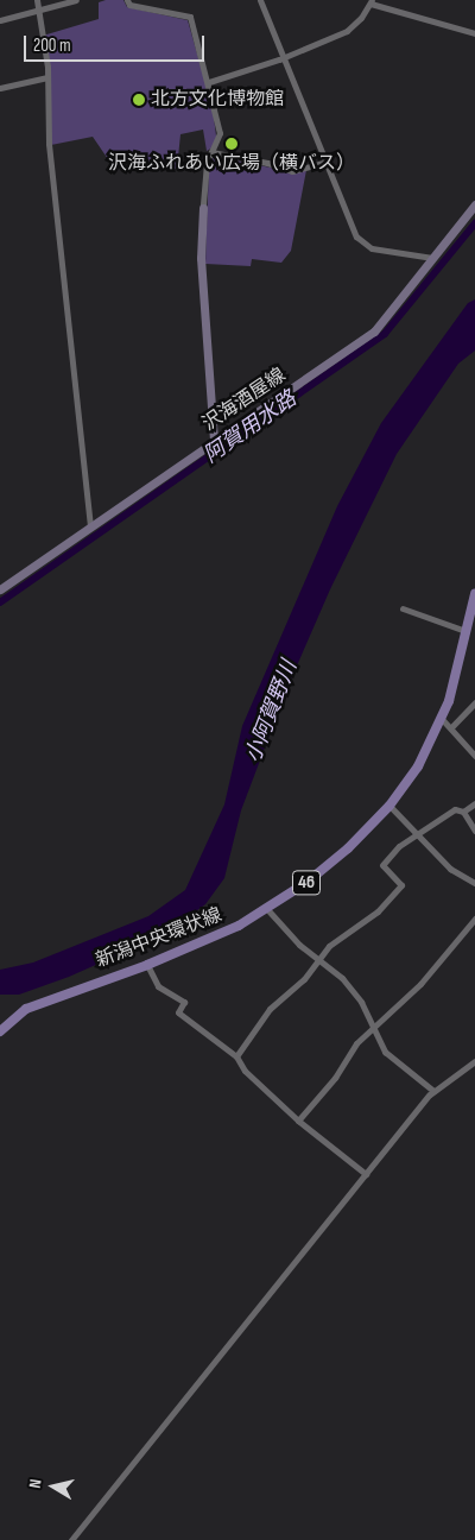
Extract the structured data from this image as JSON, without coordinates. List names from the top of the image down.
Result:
{
  "streets": {
    "main road": ["沢海酒屋線", "46", "新潟中央環状線"]
  },
  "water": ["阿賀用水路", "小阿賀野川"],
  "places": ["北方文化博物館", "沢海ふれあい広場（横バス）"],
  "scale_bar": "200 m",
  "north": "left"
}
